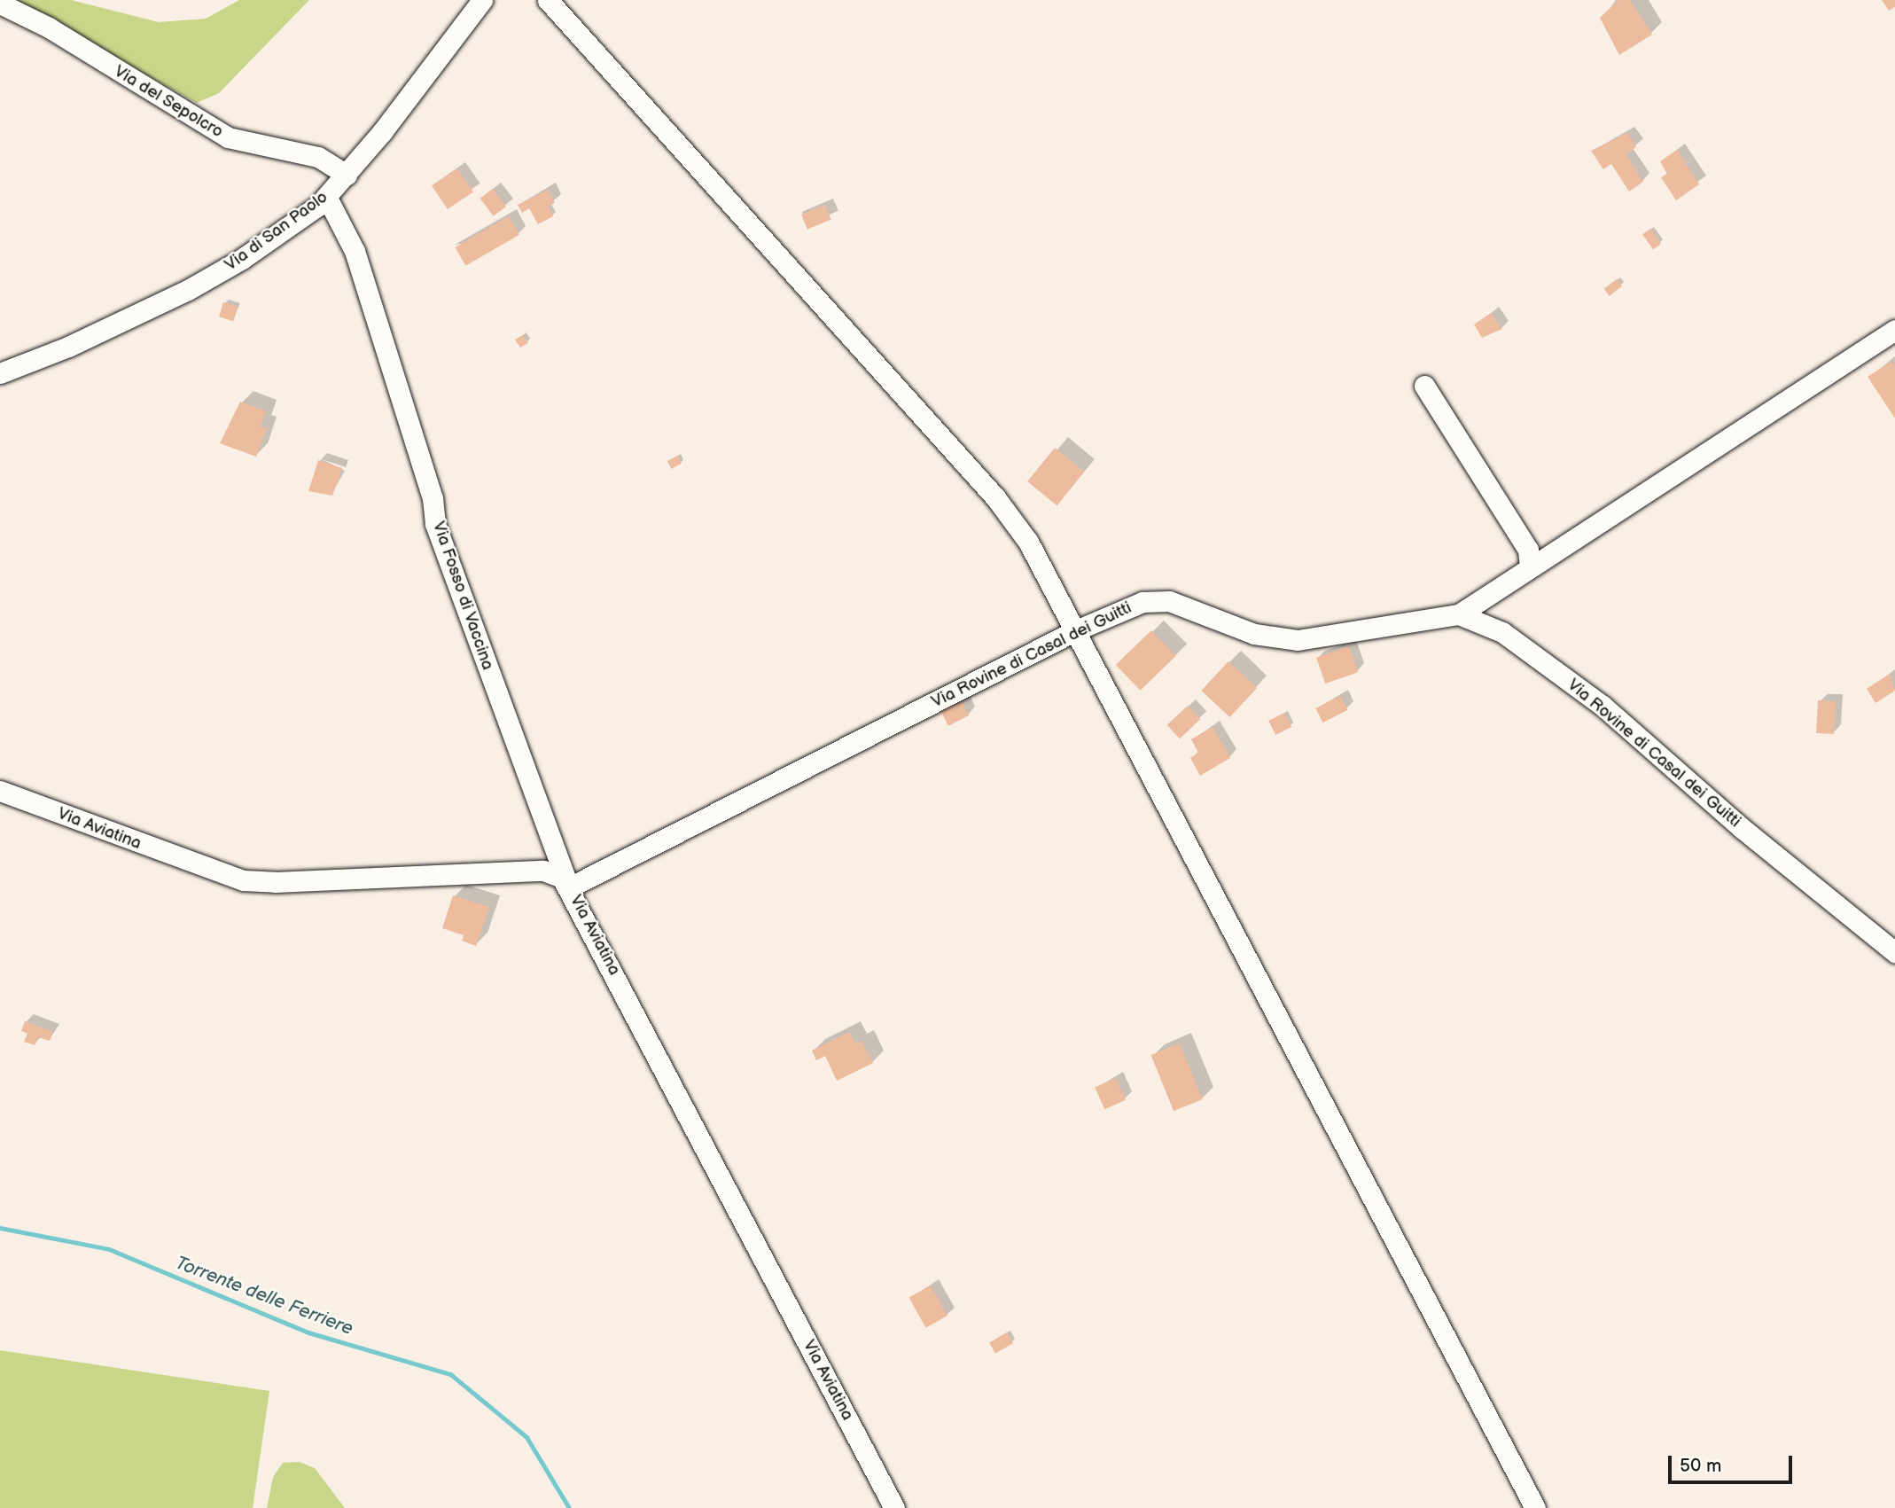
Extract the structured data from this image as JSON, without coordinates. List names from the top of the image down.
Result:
{
  "streets": {
    "street": [
      "Via del Sepolcro",
      "Via di San Paolo",
      "Via Fosso di Vaccina",
      "Via Rovine di Casal dei Guitti",
      "Via Aviatina"
    ]
  },
  "crossings": [
    ["Via del Sepolcro", "Via di San Paolo"],
    ["Via di San Paolo", "Via Fosso di Vaccina"],
    ["Via Fosso di Vaccina", "Via Rovine di Casal dei Guitti"],
    ["Via Fosso di Vaccina", "Via Aviatina"],
    ["Via Rovine di Casal dei Guitti", "Via Aviatina"]
  ],
  "water": ["Torrente delle Ferriere"],
  "scale_bar": "50 m"
}
